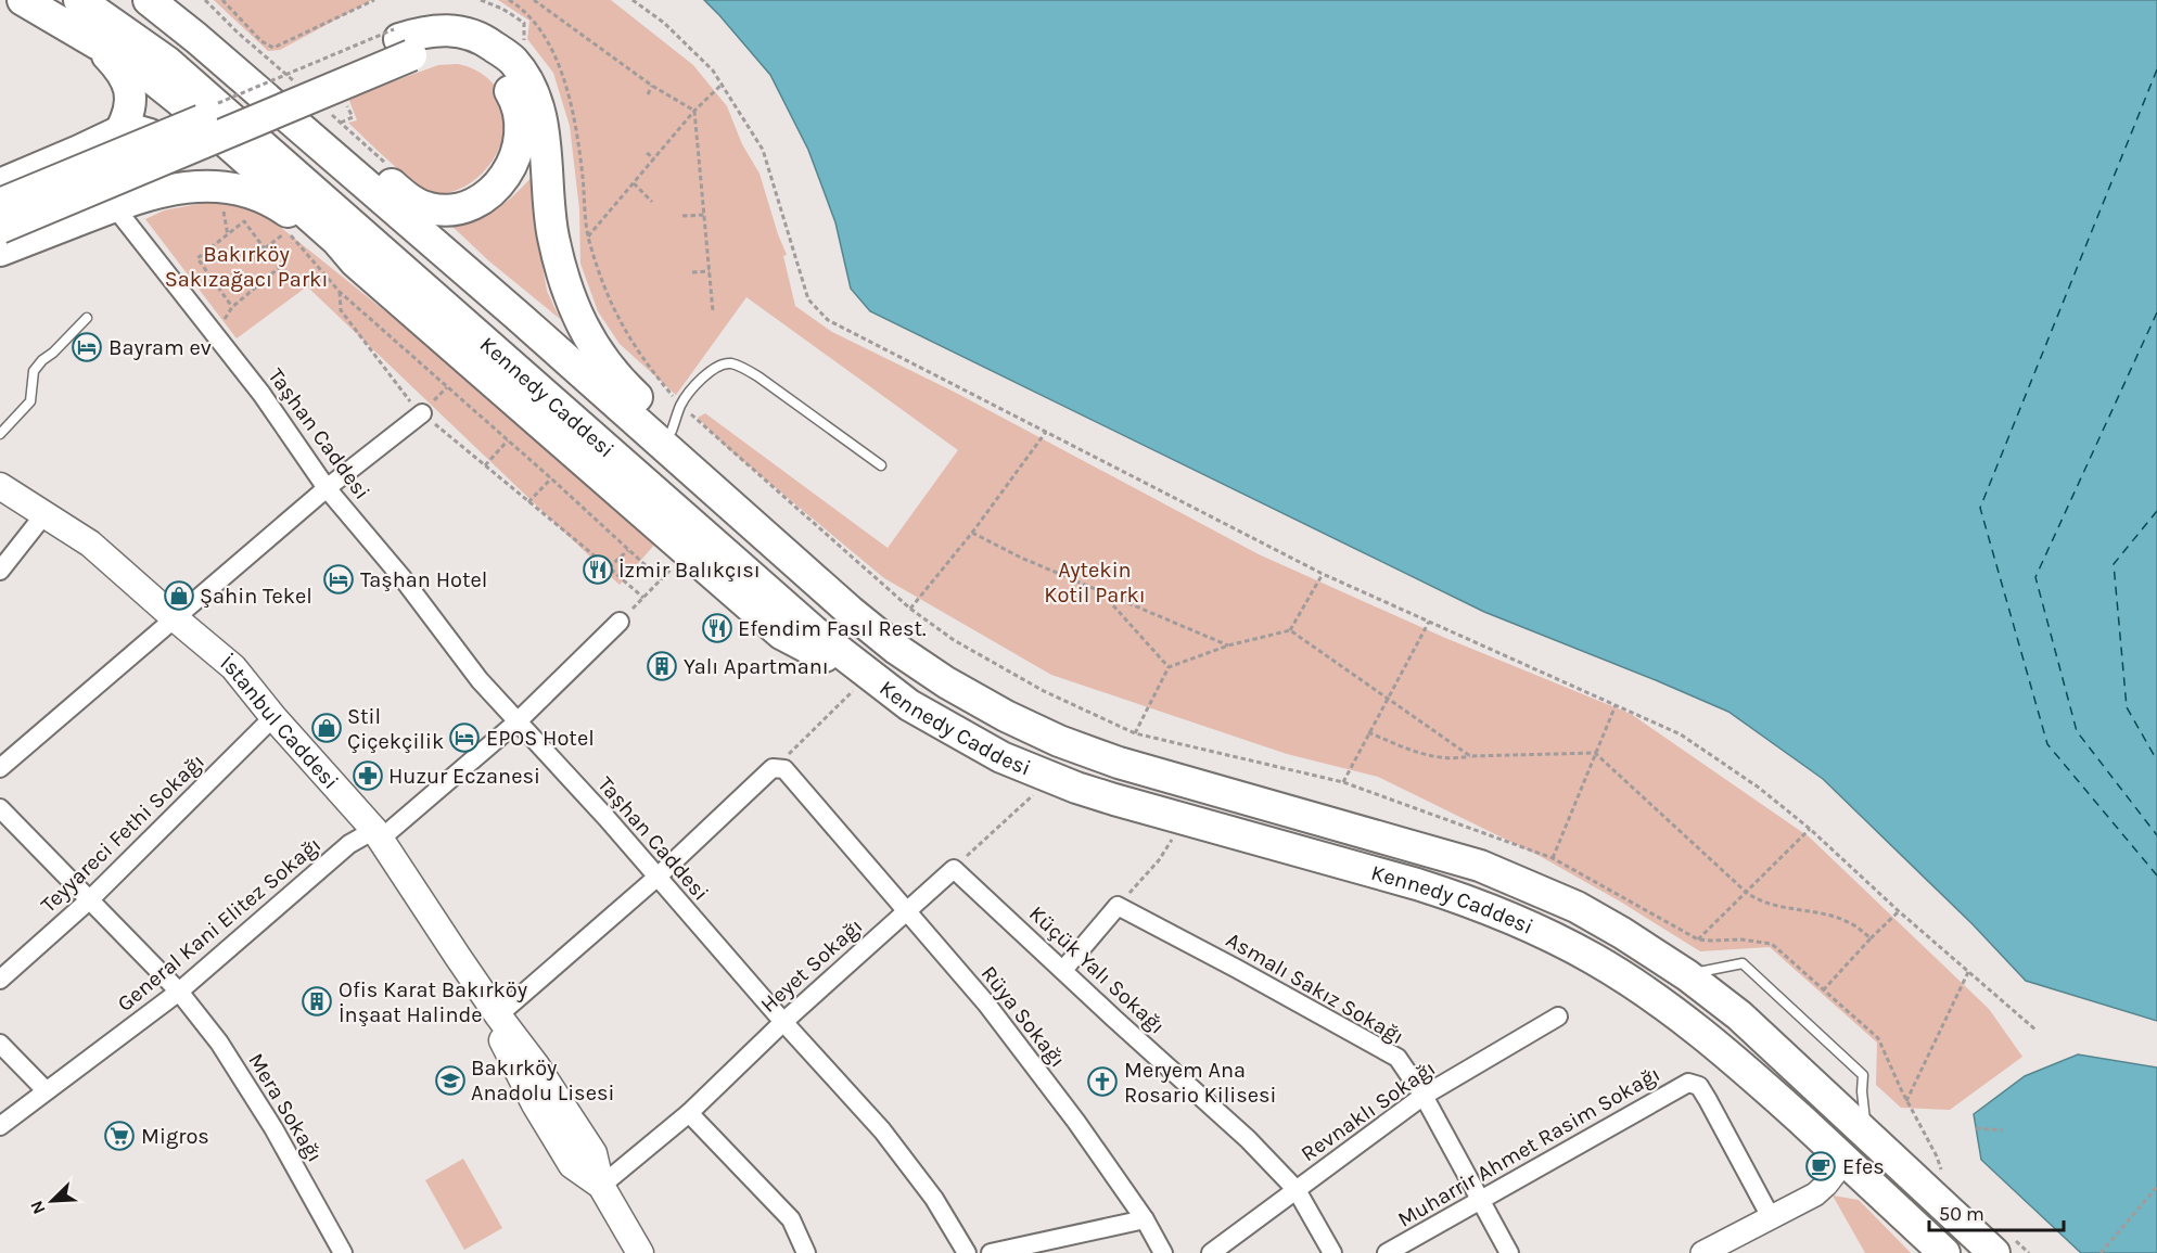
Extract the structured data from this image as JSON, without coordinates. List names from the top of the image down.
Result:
{
  "streets": {
    "highway": ["Kennedy Caddesi"],
    "main road": ["İstanbul Caddesi"],
    "street": [
      "Taşhan Caddesi",
      "Teyyareci Fethi Sokağı",
      "General Kani Elitez Sokağı",
      "Heyet Sokağı",
      "Küçük Yalı Sokağı",
      "Asmalı Sakız Sokağı",
      "Rüya Sokağı",
      "Mera Sokağı",
      "Revnaklı Sokağı",
      "Muharrir Ahmet Rasim Sokağı"
    ]
  },
  "crossings": [
    ["Taşhan Caddesi", "General Kani Elitez Sokağı"],
    ["Taşhan Caddesi", "Heyet Sokağı"],
    ["Taşhan Caddesi", "Rüya Sokağı"],
    ["İstanbul Caddesi", "Teyyareci Fethi Sokağı"],
    ["İstanbul Caddesi", "General Kani Elitez Sokağı"],
    ["İstanbul Caddesi", "Heyet Sokağı"],
    ["Teyyareci Fethi Sokağı", "Mera Sokağı"],
    ["General Kani Elitez Sokağı", "Mera Sokağı"],
    ["Heyet Sokağı", "Küçük Yalı Sokağı"],
    ["Heyet Sokağı", "Rüya Sokağı"],
    ["Küçük Yalı Sokağı", "Revnaklı Sokağı"],
    ["Asmalı Sakız Sokağı", "Revnaklı Sokağı"],
    ["Asmalı Sakız Sokağı", "Muharrir Ahmet Rasim Sokağı"]
  ],
  "parks": ["Bakırköy Sakızağacı Parkı", "Aytekin Kotil Parkı"],
  "places": {
    "hotel": ["Bayram ev", "Taşhan Hotel", "EPOS Hotel"],
    "restaurant": ["İzmir Balıkçısı", "Efendim Fasıl Rest."],
    "shop": ["Şahin Tekel", "Stil Çiçekçilik"],
    "building": ["Yalı Apartmanı", "Ofis Karat Bakırköy İnşaat Halinde"],
    "pharmacy": ["Huzur Eczanesi"],
    "school or university": ["Bakırköy Anadolu Lisesi"],
    "church": ["Meryem Ana Rosario Kilisesi"],
    "supermarket": ["Migros"],
    "cafe": ["Efes"]
  },
  "scale_bar": "50 m",
  "north": "bottom left"
}
